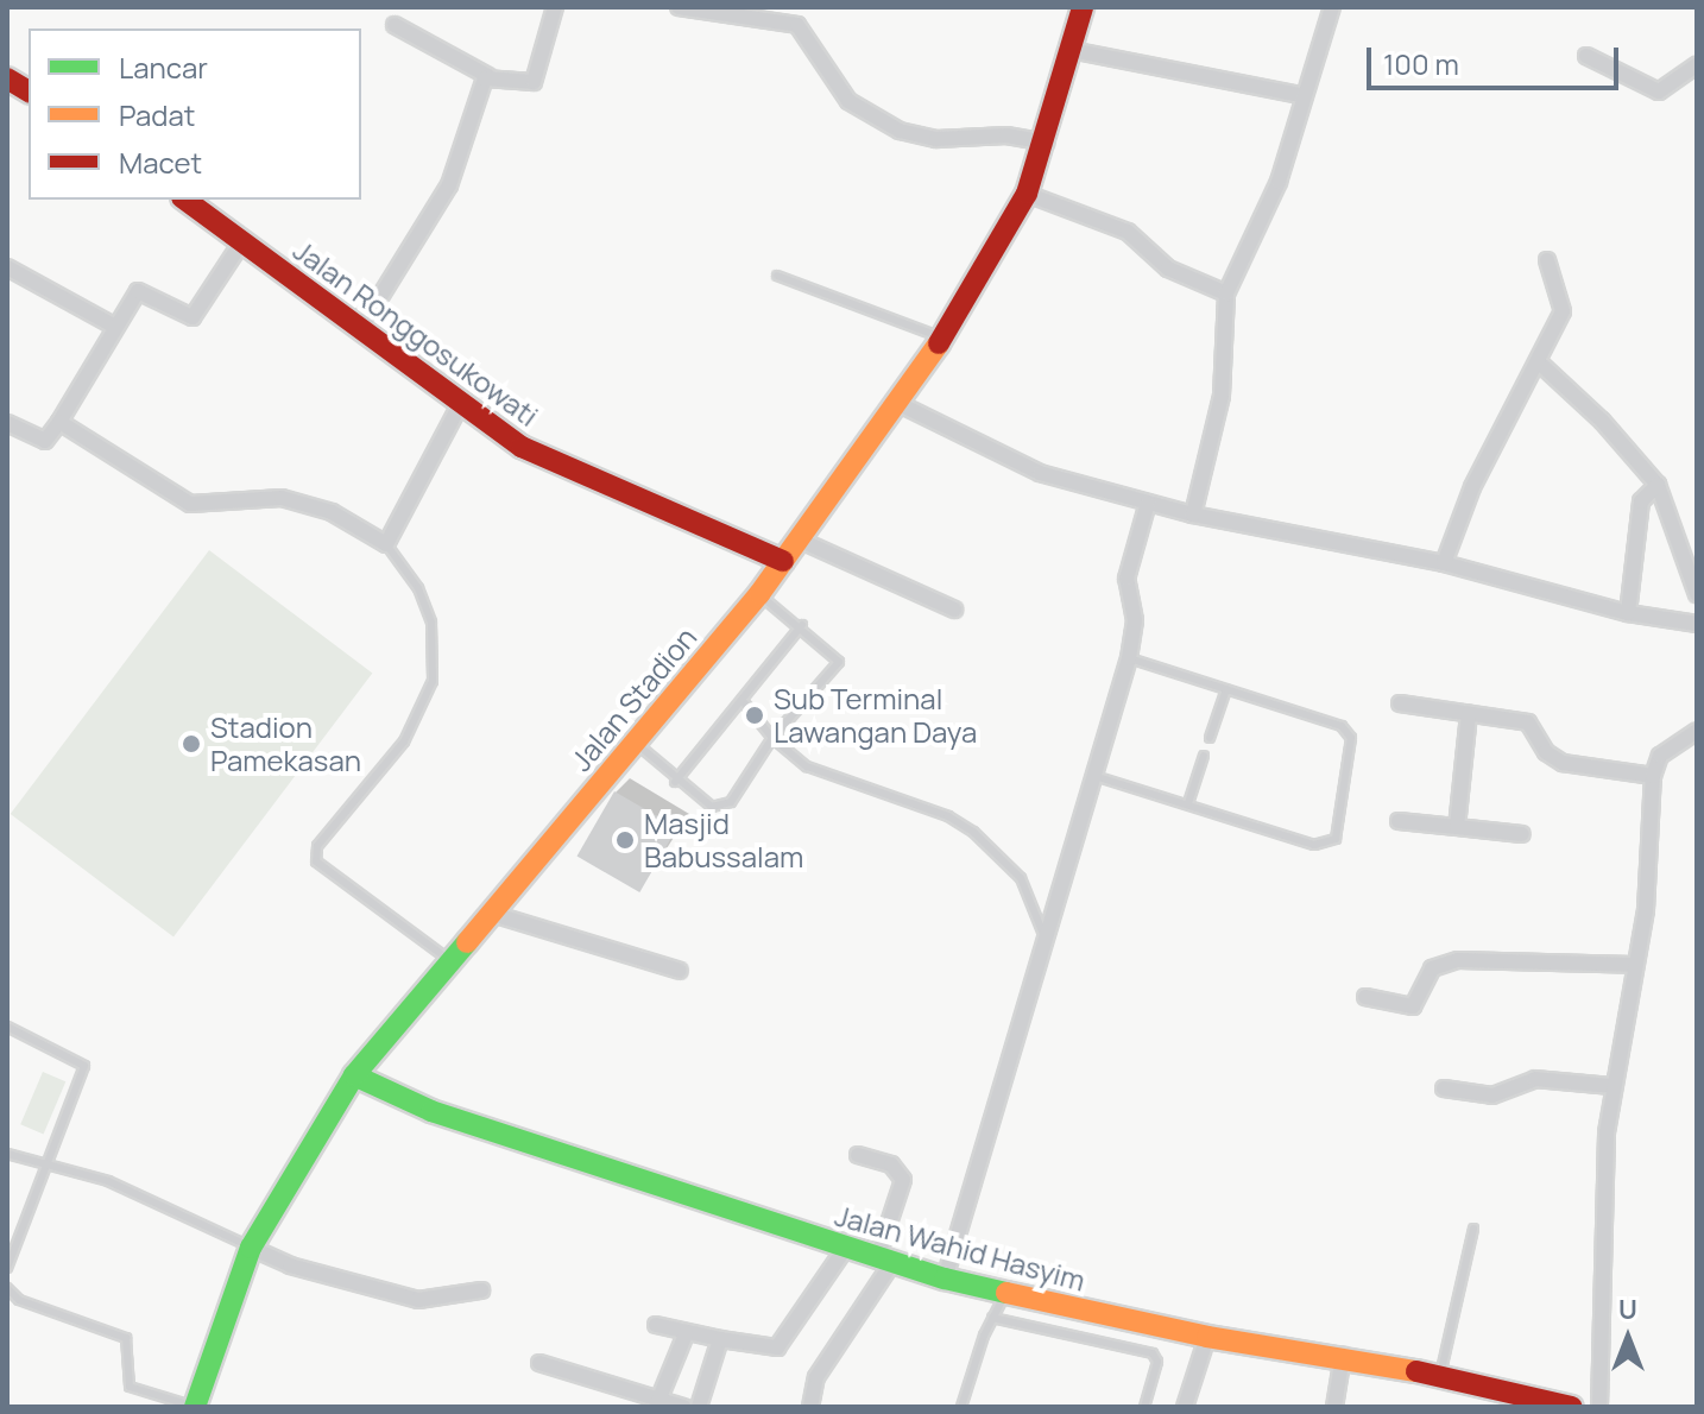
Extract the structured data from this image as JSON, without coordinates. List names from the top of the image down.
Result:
{
  "streets": {
    "main road": ["Jalan Ronggosukowati", "Jalan Stadion", "Jalan Wahid Hasyim"]
  },
  "crossings": [
    ["Jalan Ronggosukowati", "Jalan Stadion"],
    ["Jalan Stadion", "Jalan Wahid Hasyim"]
  ],
  "places": ["Sub Terminal Lawangan Daya", "Stadion Pamekasan", "Masjid Babussalam"],
  "legend": ["Lancar", "Padat", "Macet"],
  "scale_bar": "100 m",
  "north": "top"
}
